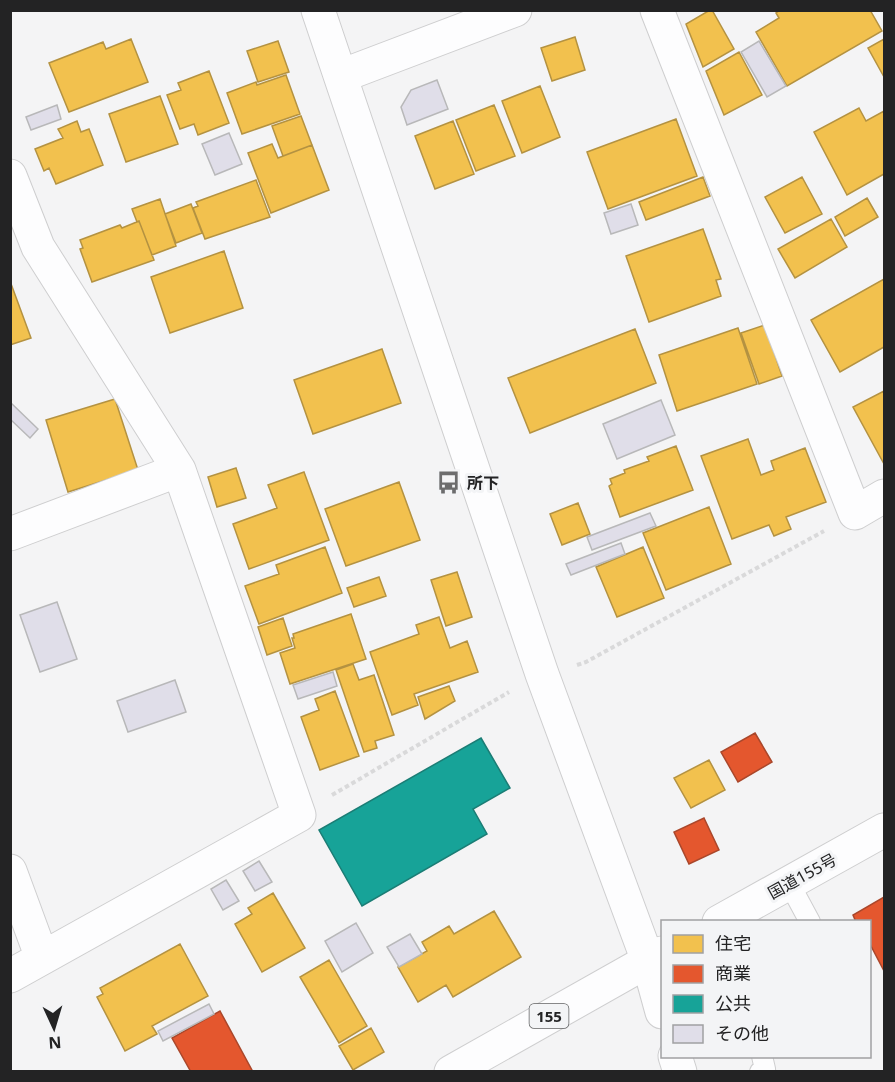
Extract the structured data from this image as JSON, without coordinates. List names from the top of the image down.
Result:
{
  "streets": {
    "main road": ["国道155号", "155"]
  },
  "places": {
    "bus stop": ["所下"]
  },
  "legend": [
    "住宅",
    "商業",
    "公共",
    "その他"
  ],
  "north": "bottom"
}
